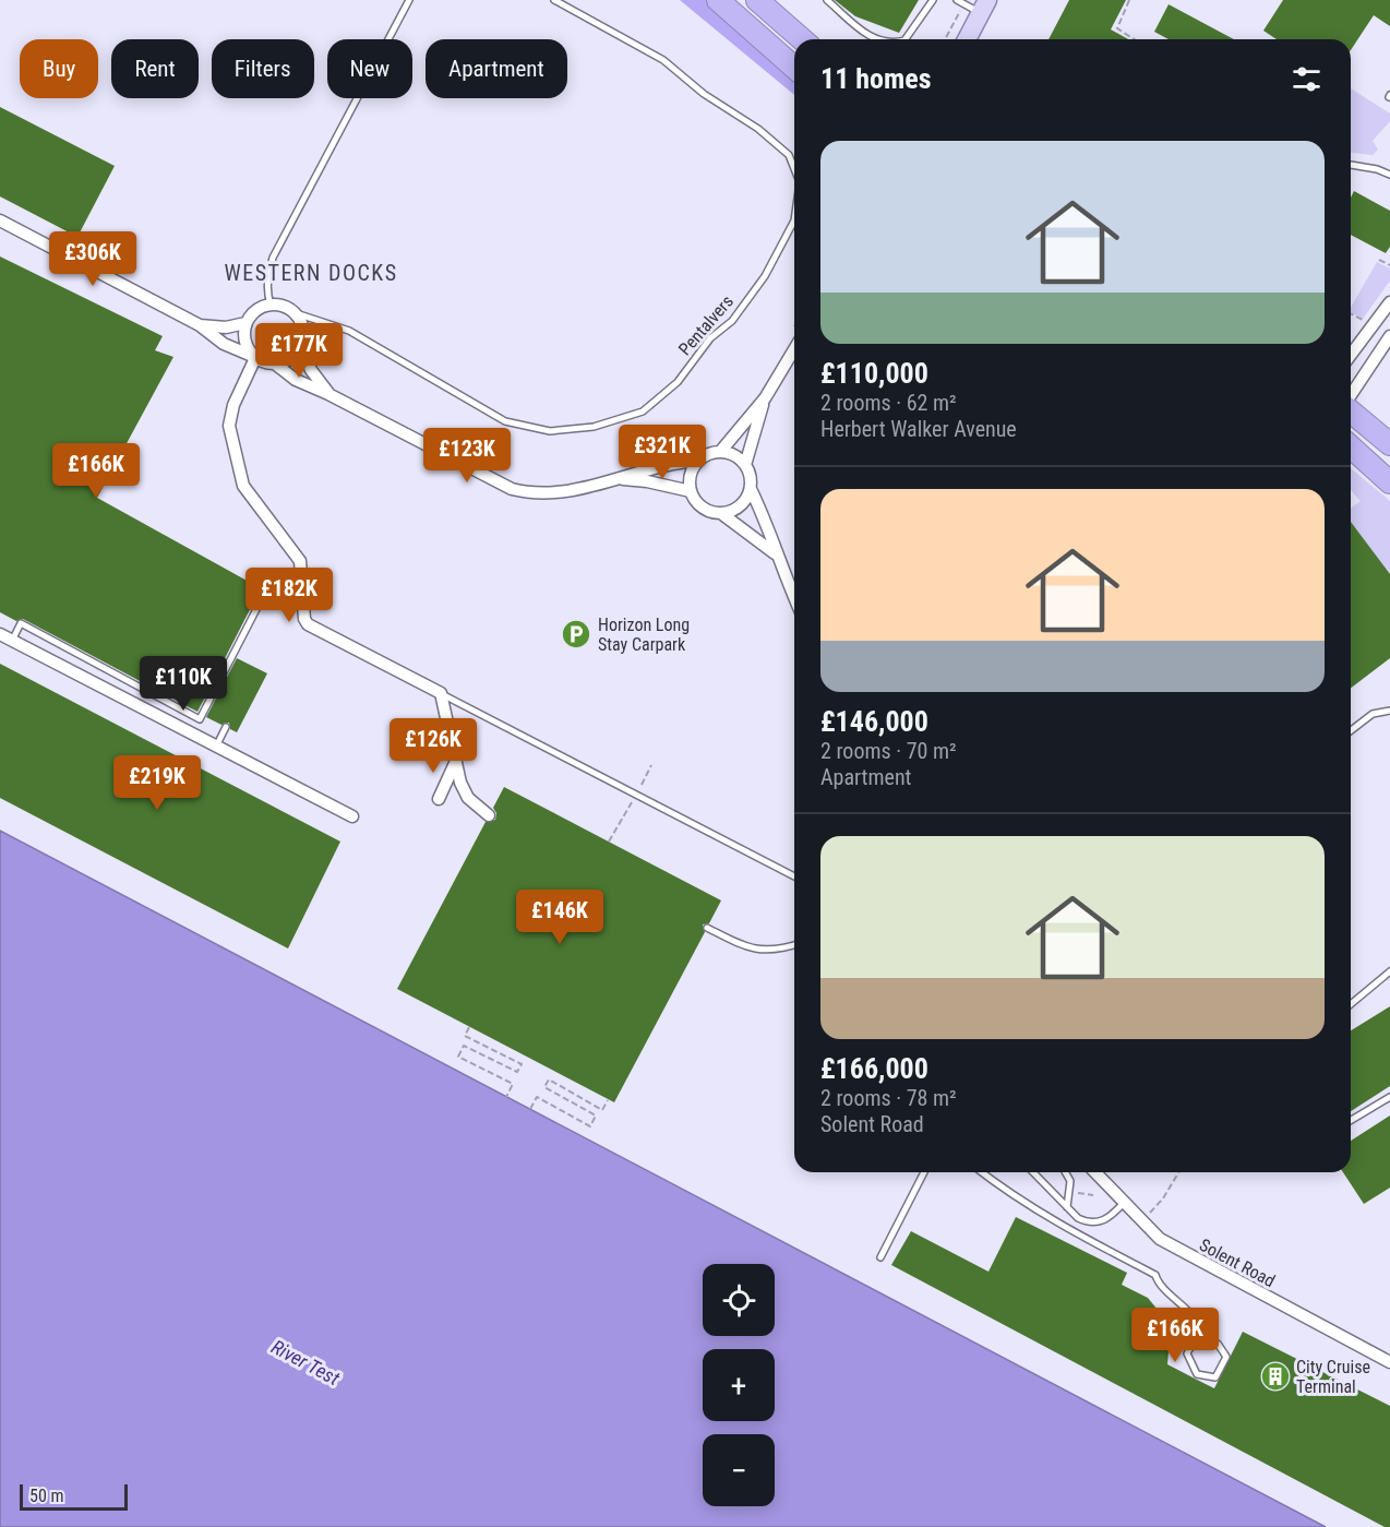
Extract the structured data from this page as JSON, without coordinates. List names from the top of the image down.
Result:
{
  "streets": {
    "street": ["Solent Road"],
    "lane": ["Pentalvers"]
  },
  "districts": ["WESTERN DOCKS"],
  "water": ["River Test"],
  "places": {
    "parking": ["Horizon Long Stay Carpark"],
    "building": ["City Cruise Terminal"]
  },
  "scale_bar": "50 m",
  "page": {
    "chip": [
      "Buy",
      "Rent",
      "Filters",
      "New",
      "Apartment"
    ],
    "heading": "11 homes",
    "list": [
      {
        "name": "£110,000",
        "note": "2 rooms · 62 m² · Herbert Walker Avenue"
      },
      {
        "name": "£146,000",
        "note": "2 rooms · 70 m² · Apartment"
      },
      {
        "name": "£166,000",
        "note": "2 rooms · 78 m² · Solent Road"
      }
    ],
    "price": [
      "£306K",
      "£177K",
      "£321K",
      "£123K",
      "£166K",
      "£182K",
      "£110K",
      "£126K",
      "£219K",
      "£146K",
      "£166K"
    ],
    "map_buttons": ["+", "−"],
    "scale": "50 m"
  }
}
